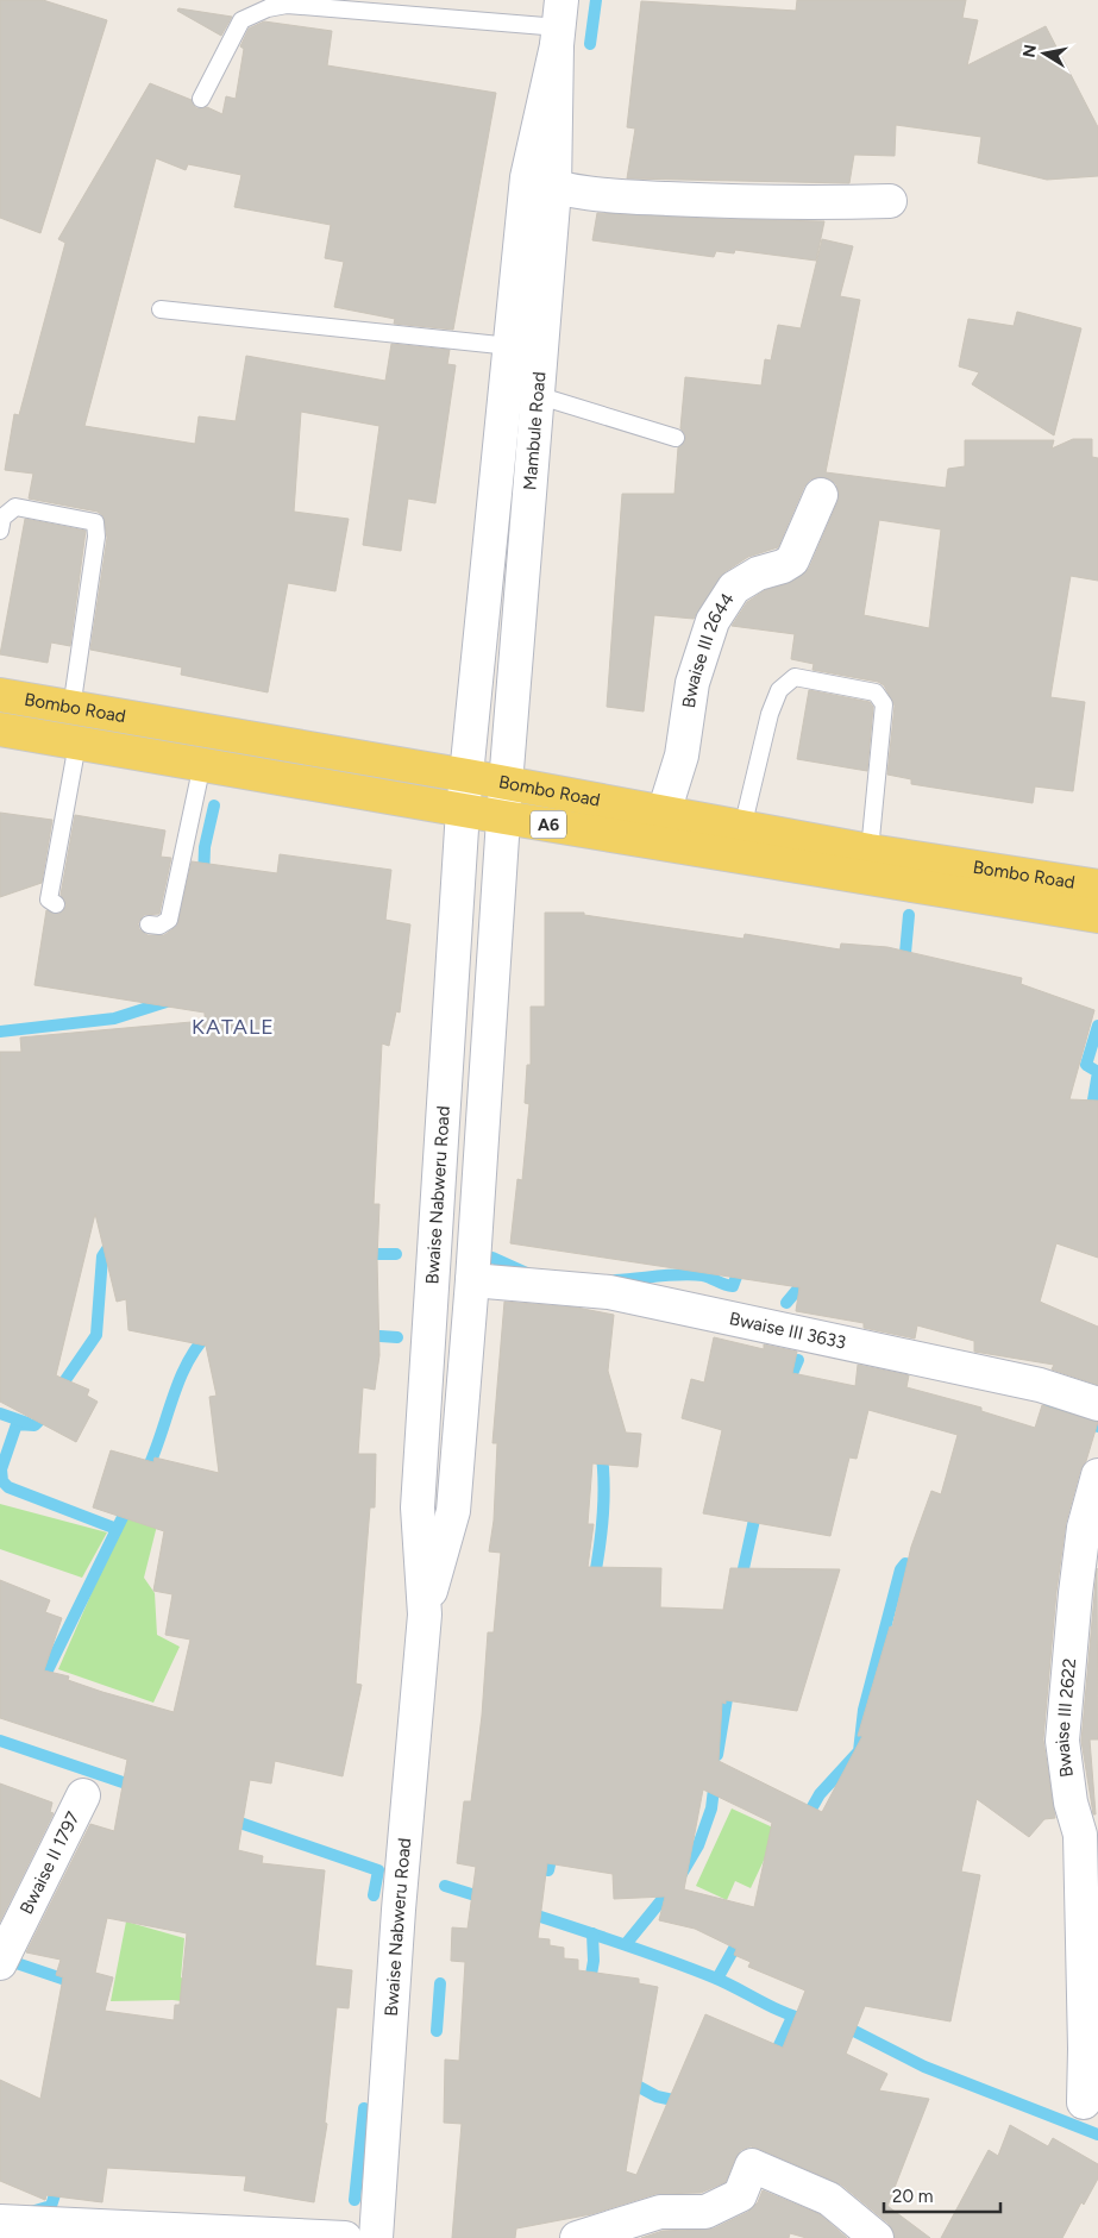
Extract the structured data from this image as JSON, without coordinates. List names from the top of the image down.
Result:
{
  "streets": {
    "main road": ["Bombo Road", "A6"],
    "street": [
      "Mambule Road",
      "Bwaise III 2644",
      "Bwaise Nabweru Road",
      "Bwaise III 3633",
      "Bwaise III 2622",
      "Bwaise II 1797"
    ]
  },
  "crossings": [
    ["Mambule Road", "Bombo Road"],
    ["Mambule Road", "Bwaise Nabweru Road"],
    ["Bwaise III 2644", "Bombo Road"],
    ["Bombo Road", "Bwaise Nabweru Road"],
    ["Bwaise Nabweru Road", "Bwaise III 3633"]
  ],
  "districts": ["KATALE"],
  "scale_bar": "20 m",
  "north": "left"
}
